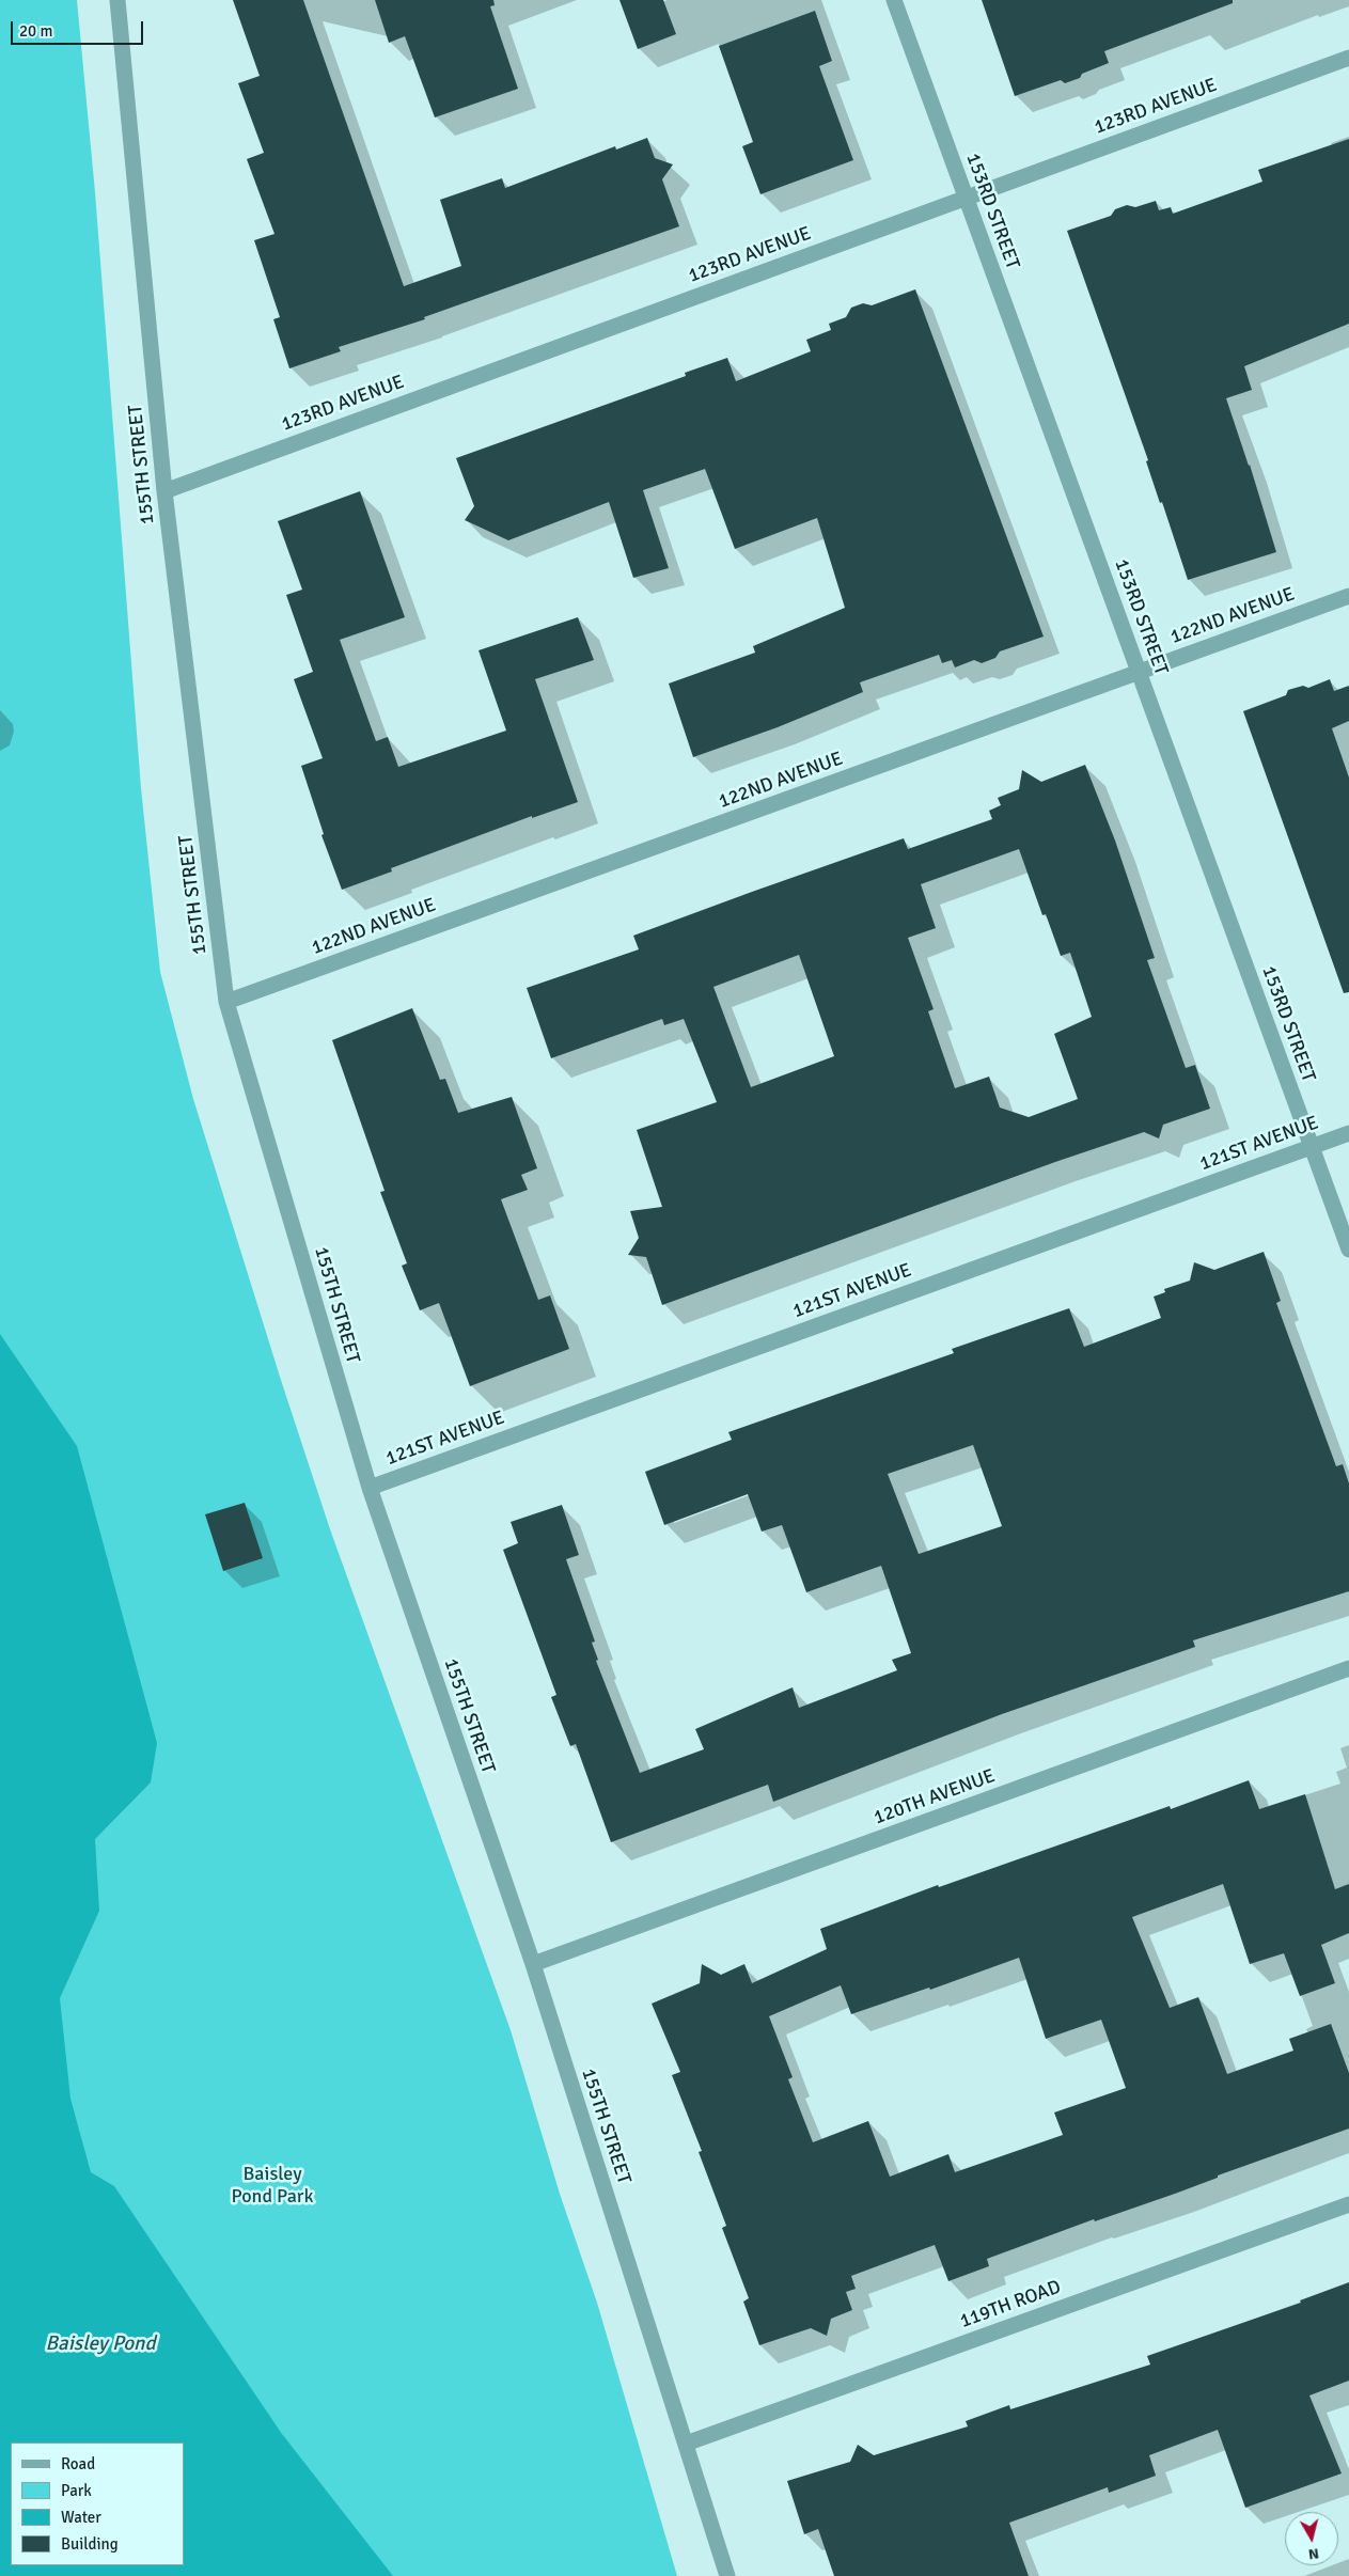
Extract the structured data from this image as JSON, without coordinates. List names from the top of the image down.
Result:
{
  "streets": {
    "street": [
      "123RD AVENUE",
      "153RD STREET",
      "155TH STREET",
      "122ND AVENUE",
      "121ST AVENUE",
      "120TH AVENUE",
      "119TH ROAD"
    ]
  },
  "crossings": [
    ["123RD AVENUE", "153RD STREET"],
    ["123RD AVENUE", "155TH STREET"],
    ["153RD STREET", "122ND AVENUE"],
    ["153RD STREET", "121ST AVENUE"],
    ["155TH STREET", "122ND AVENUE"],
    ["155TH STREET", "121ST AVENUE"],
    ["155TH STREET", "120TH AVENUE"],
    ["155TH STREET", "119TH ROAD"]
  ],
  "water": ["Baisley Pond"],
  "parks": ["Baisley Pond Park"],
  "legend": [
    "Road",
    "Park",
    "Water",
    "Building"
  ],
  "scale_bar": "20 m",
  "north": "bottom"
}
